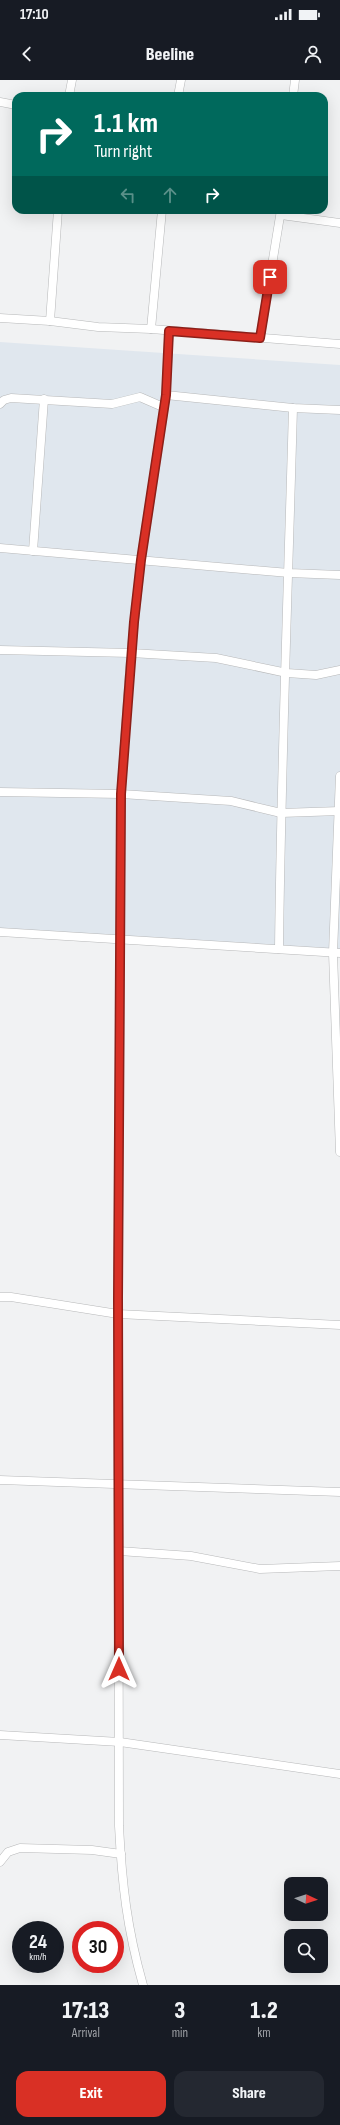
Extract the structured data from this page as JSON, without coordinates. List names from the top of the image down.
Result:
{
  "north": "right",
  "page": {
    "status": "17:10",
    "header": "Beeline",
    "turn": ["1.1 km", "Turn right"],
    "speed": "24 km/h",
    "limit": "30",
    "eta": [
      "17:13",
      "Arrival",
      "3",
      "min",
      "1.2",
      "km"
    ],
    "buttons": ["Exit", "Share"]
  }
}
